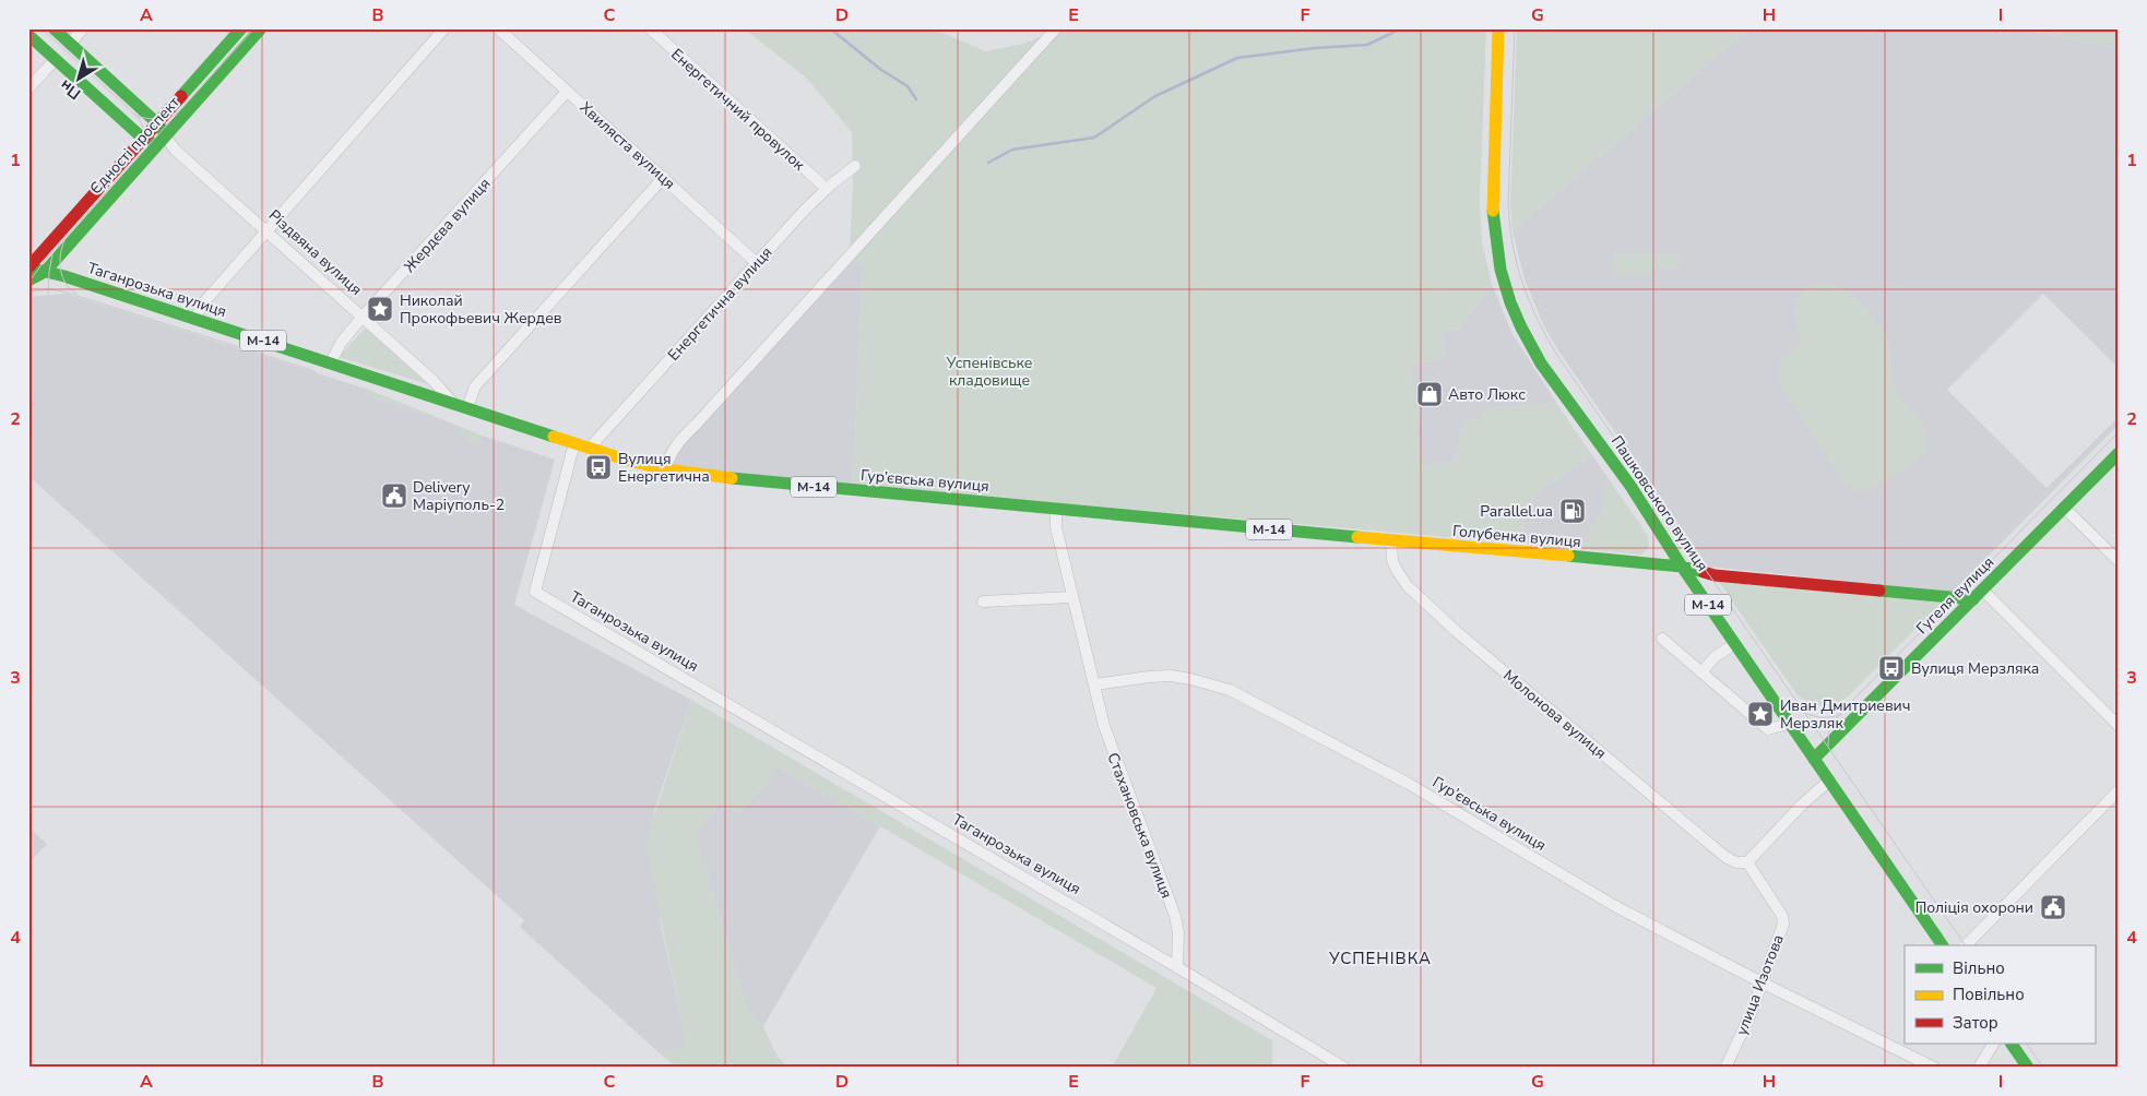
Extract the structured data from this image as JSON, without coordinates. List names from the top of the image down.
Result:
{
  "streets": {
    "main road": [
      "Єдності проспект",
      "Різдвяна вулиця",
      "Таганрозька вулиця",
      "М-14",
      "Гур’євська вулиця",
      "Пашковського вулиця",
      "Голубенка вулиця",
      "Гугеля вулиця"
    ],
    "street": [
      "Енергетичний провулок",
      "Хвиляста вулиця",
      "Жердєва вулиця",
      "Енергетична вулиця",
      "Молонова вулиця",
      "Стахановська вулиця",
      "улица Изотова"
    ]
  },
  "crossings": [
    ["Енергетичний провулок", "Енергетична вулиця"],
    ["Єдності проспект", "Різдвяна вулиця"],
    ["Єдності проспект", "Таганрозька вулиця"],
    ["Хвиляста вулиця", "Жердєва вулиця"],
    ["Хвиляста вулиця", "Енергетична вулиця"],
    ["Жердєва вулиця", "Різдвяна вулиця"],
    ["Жердєва вулиця", "Таганрозька вулиця"],
    ["Різдвяна вулиця", "Таганрозька вулиця"],
    ["Таганрозька вулиця", "Гур’євська вулиця"],
    ["Таганрозька вулиця", "Стахановська вулиця"],
    ["Енергетична вулиця", "Гур’євська вулиця"],
    ["Гур’євська вулиця", "Голубенка вулиця"],
    ["Гур’євська вулиця", "Стахановська вулиця"],
    ["Гур’євська вулиця", "улица Изотова"],
    ["Пашковського вулиця", "Голубенка вулиця"],
    ["Пашковського вулиця", "Гугеля вулиця"],
    ["Голубенка вулиця", "Гугеля вулиця"],
    ["Голубенка вулиця", "Молонова вулиця"],
    ["Молонова вулиця", "улица Изотова"]
  ],
  "districts": ["УСПЕНІВКА"],
  "parks": ["Успенівське кладовище"],
  "places": {
    "place": ["Николай Прокофьевич Жердев", "Иван Дмитриевич Мерзляк"],
    "shop": ["Авто Люкс"],
    "bus stop": ["Вулиця Енергетична", "Вулиця Мерзляка"],
    "public building": ["Delivery Марiуполь-2", "Поліція охорони"],
    "fuel station": ["Parallel.ua"]
  },
  "legend": ["Вільно", "Повільно", "Затор"],
  "north": "bottom left",
  "grid": {
    "columns": [
      "A",
      "B",
      "C",
      "D",
      "E",
      "F",
      "G",
      "H",
      "I"
    ],
    "rows": [
      "1",
      "2",
      "3",
      "4"
    ]
  }
}
